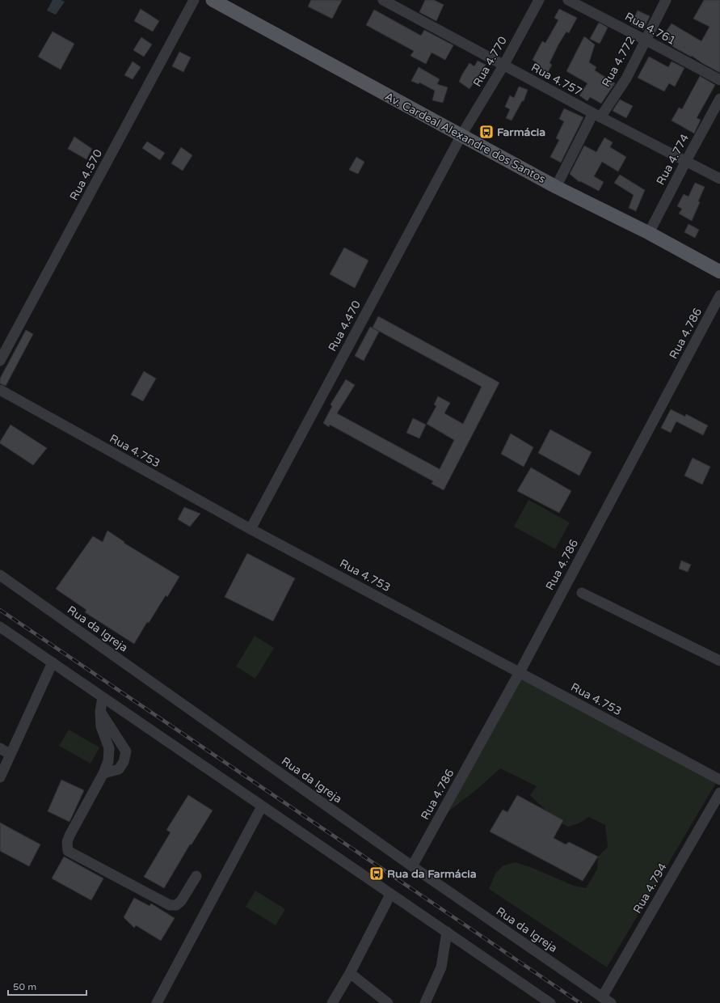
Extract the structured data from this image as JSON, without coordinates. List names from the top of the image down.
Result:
{
  "streets": {
    "main road": ["Av. Cardeal Alexandre dos Santos"],
    "street": [
      "Rua 4.761",
      "Rua 4.770",
      "Rua 4.772",
      "Rua 4.757",
      "Rua 4.774",
      "Rua 4.570",
      "Rua 4.470",
      "Rua 4.786",
      "Rua 4.753",
      "Rua da Igreja",
      "Rua 4.794"
    ]
  },
  "crossings": [
    ["Rua 4.761", "Rua 4.772"],
    ["Rua 4.770", "Rua 4.757"],
    ["Rua 4.770", "Av. Cardeal Alexandre dos Santos"],
    ["Rua 4.770", "Rua 4.470"],
    ["Rua 4.772", "Rua 4.757"],
    ["Rua 4.772", "Av. Cardeal Alexandre dos Santos"],
    ["Rua 4.757", "Rua 4.774"],
    ["Av. Cardeal Alexandre dos Santos", "Rua 4.774"],
    ["Av. Cardeal Alexandre dos Santos", "Rua 4.470"],
    ["Rua 4.470", "Rua 4.753"],
    ["Rua 4.786", "Rua 4.753"],
    ["Rua 4.786", "Rua da Igreja"],
    ["Rua da Igreja", "Rua 4.794"]
  ],
  "places": {
    "bus stop": ["Farmácia", "Rua da Farmácia"]
  },
  "scale_bar": "50 m"
}
